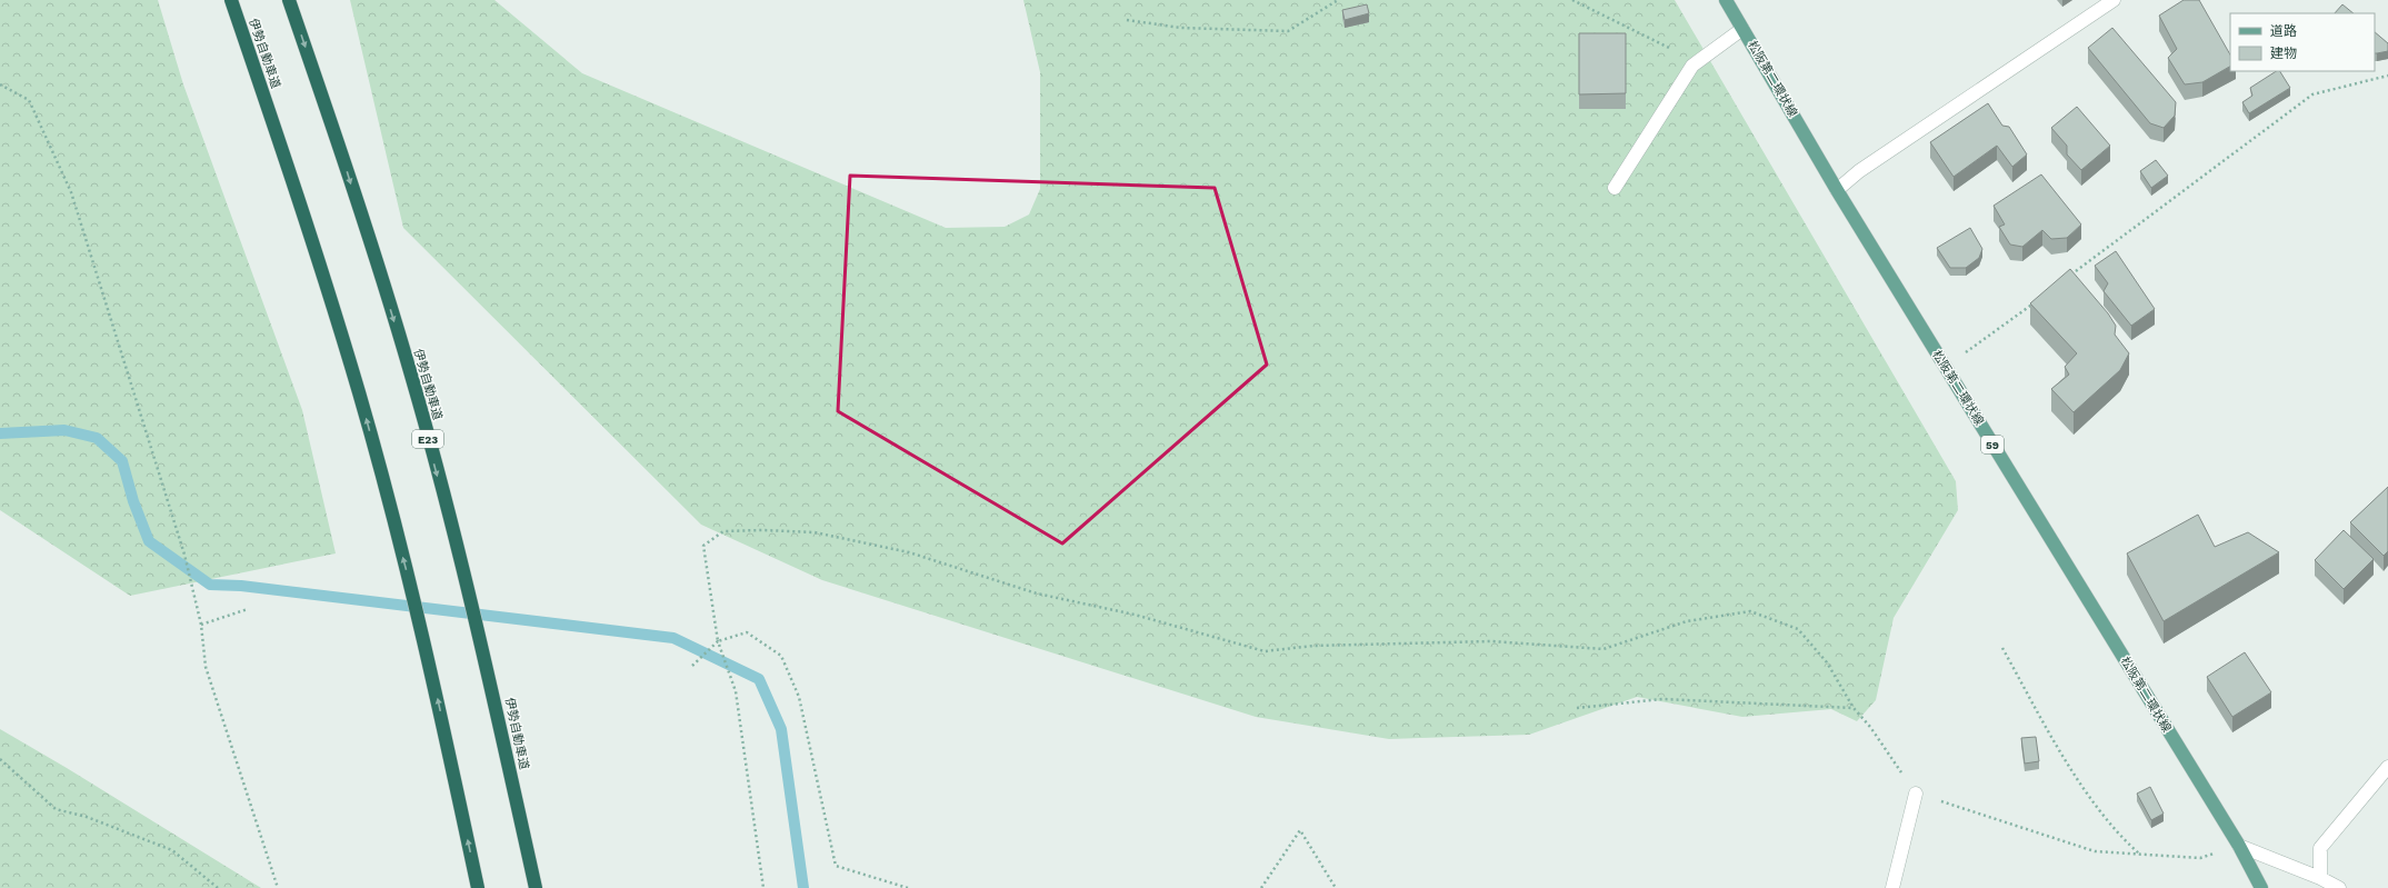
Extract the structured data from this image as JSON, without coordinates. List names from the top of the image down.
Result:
{
  "streets": {
    "highway": ["伊勢自動車道", "E23"],
    "main road": ["松阪第二環状線", "59"]
  },
  "legend": ["道路", "建物"]
}
